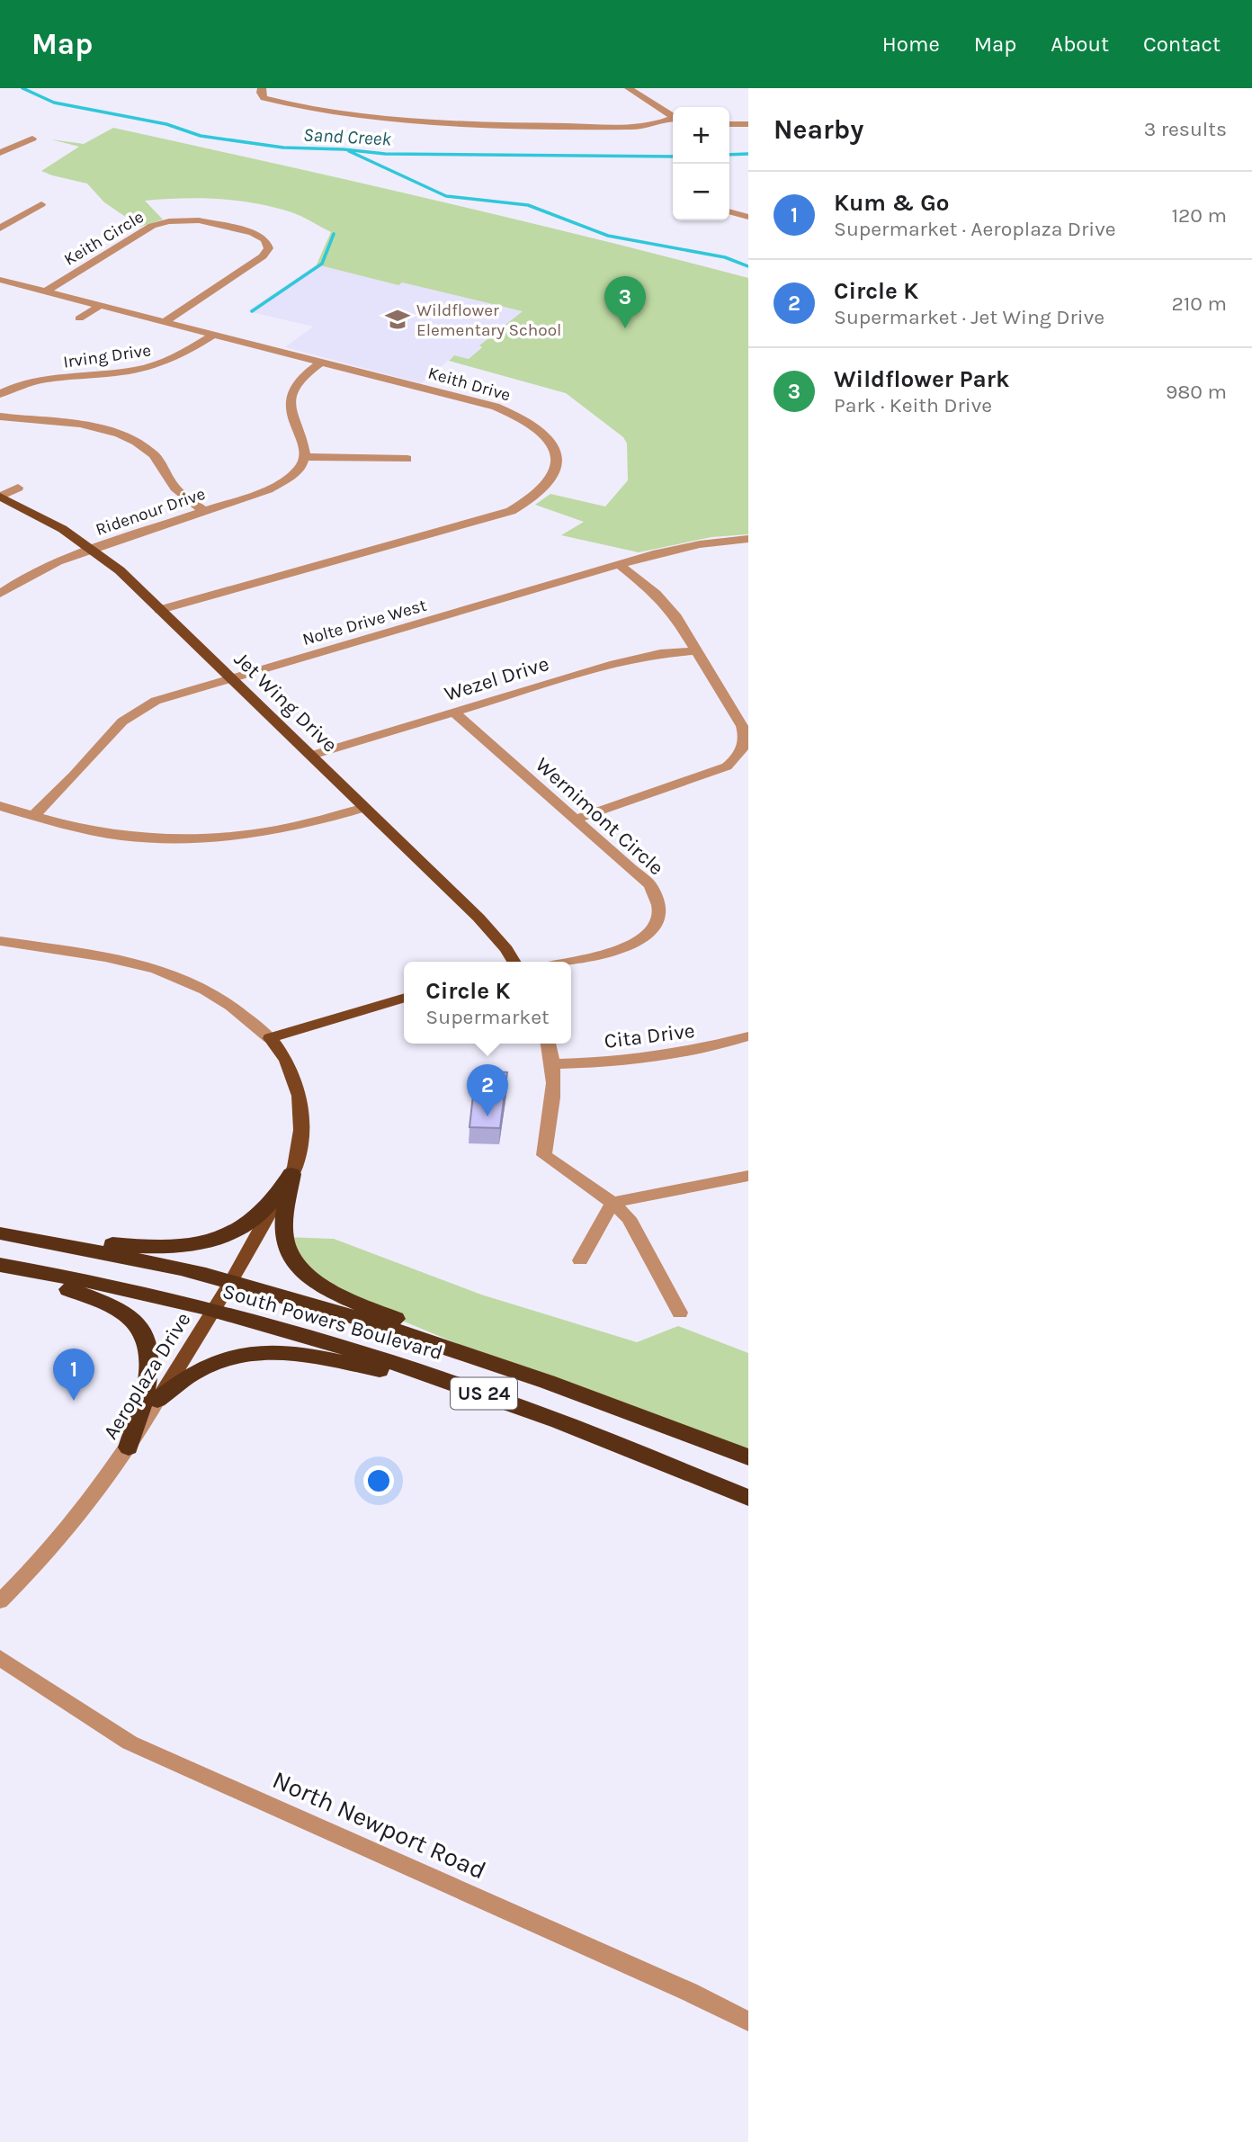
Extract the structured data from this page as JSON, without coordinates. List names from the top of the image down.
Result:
{
  "streets": {
    "highway": ["South Powers Boulevard", "US 24"],
    "main road": ["Jet Wing Drive", "Aeroplaza Drive"],
    "street": [
      "Keith Circle",
      "Irving Drive",
      "Keith Drive",
      "Ridenour Drive",
      "Nolte Drive West",
      "Wezel Drive",
      "Wernimont Circle",
      "Cita Drive",
      "North Newport Road"
    ]
  },
  "crossings": [
    ["Keith Circle", "Keith Drive"],
    ["Irving Drive", "Keith Drive"],
    ["Keith Drive", "Jet Wing Drive"],
    ["Ridenour Drive", "Jet Wing Drive"],
    ["Nolte Drive West", "Jet Wing Drive"],
    ["Wezel Drive", "Jet Wing Drive"],
    ["Wezel Drive", "Wernimont Circle"],
    ["South Powers Boulevard", "Aeroplaza Drive"]
  ],
  "water": ["Sand Creek"],
  "places": {
    "school or university": ["Wildflower Elementary School"]
  },
  "page": {
    "header": "Map",
    "nav": [
      "Home",
      "Map",
      "About",
      "Contact"
    ],
    "heading": ["Nearby", "3 results"],
    "map_buttons": ["+", "−"],
    "list": [
      {
        "mark": "1",
        "name": "Kum & Go",
        "note": "Supermarket · Aeroplaza Drive",
        "value": "120 m"
      },
      {
        "mark": "2",
        "name": "Circle K",
        "note": "Supermarket · Jet Wing Drive",
        "value": "210 m"
      },
      {
        "mark": "3",
        "name": "Wildflower Park",
        "note": "Park · Keith Drive",
        "value": "980 m"
      }
    ],
    "pins": ["3", "2", "1"],
    "popup": ["Circle K", "Supermarket"]
  }
}
